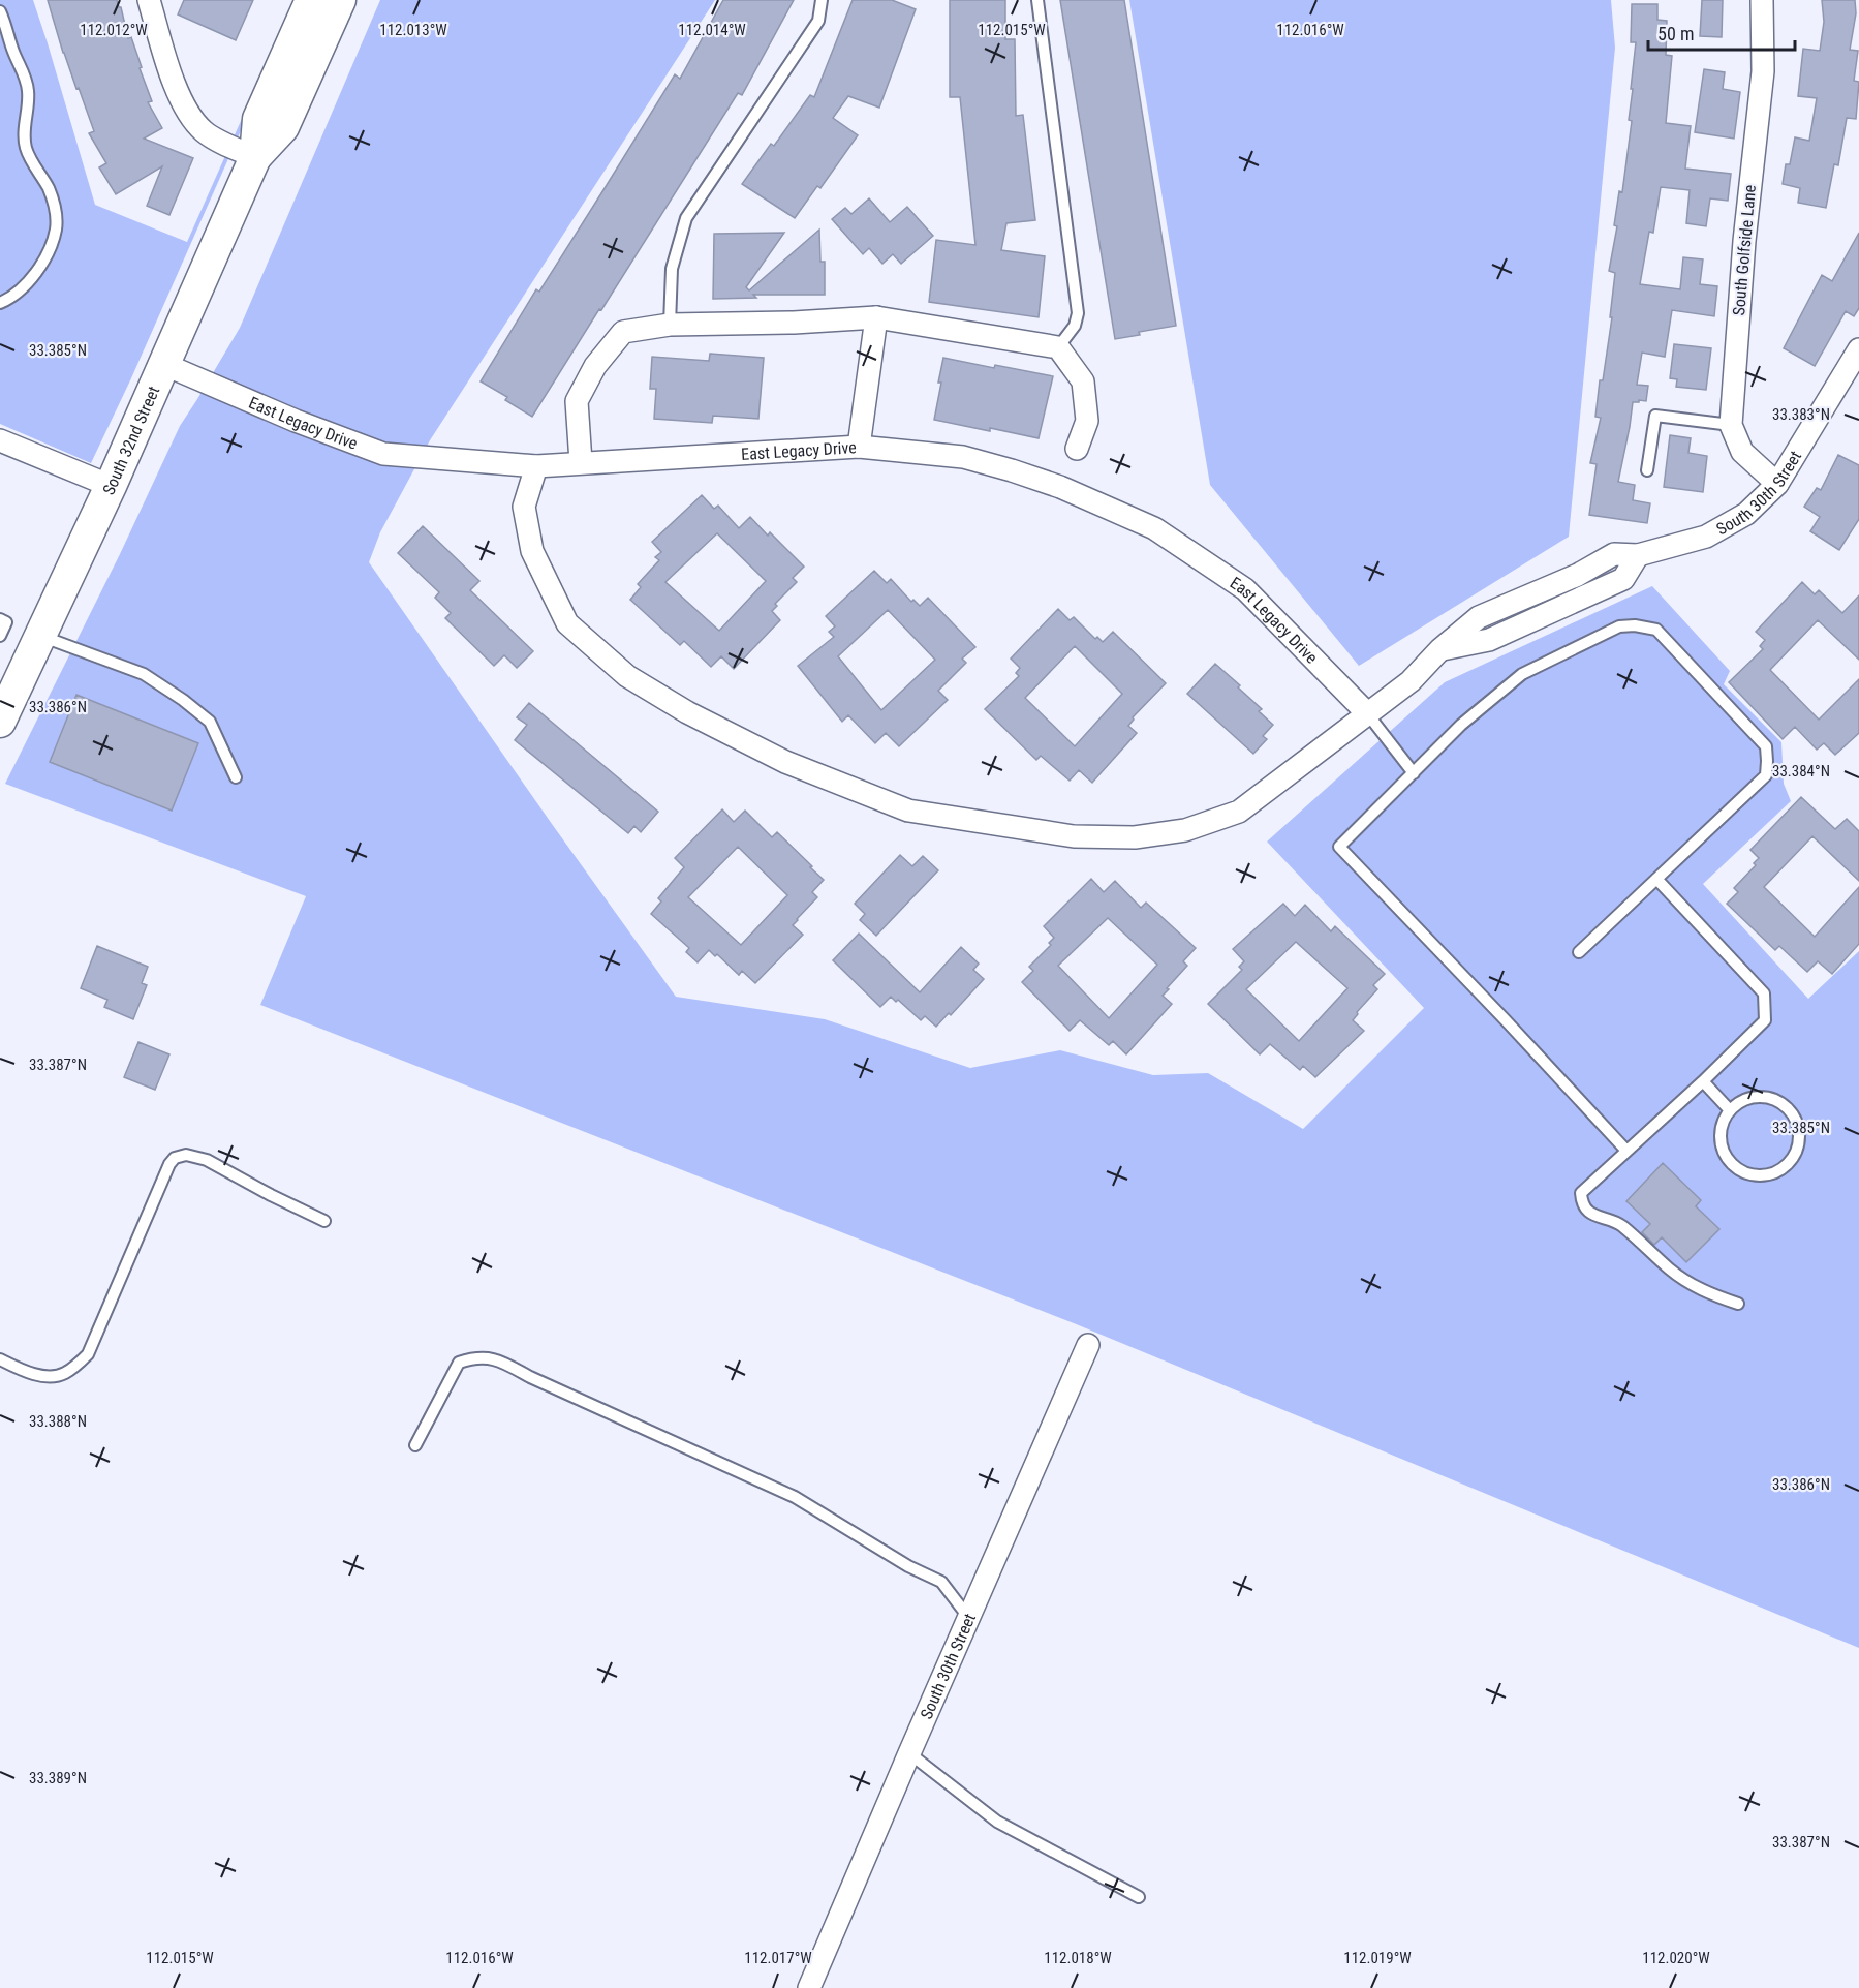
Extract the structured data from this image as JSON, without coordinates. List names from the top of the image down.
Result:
{
  "streets": {
    "main road": ["South 32nd Street"],
    "street": ["South Golfside Lane", "East Legacy Drive", "South 30th Street"]
  },
  "crossings": [
    ["South Golfside Lane", "South 30th Street"],
    ["East Legacy Drive", "South 32nd Street"],
    ["East Legacy Drive", "South 30th Street"]
  ],
  "scale_bar": "50 m",
  "coordinates": [
    "112.013°W",
    "112.014°W",
    "112.015°W",
    "112.016°W",
    "112.012°W",
    "33.385°N",
    "33.383°N",
    "33.386°N",
    "33.384°N",
    "33.387°N",
    "33.388°N",
    "33.389°N",
    "112.017°W",
    "112.018°W",
    "112.019°W",
    "112.020°W"
  ]
}
